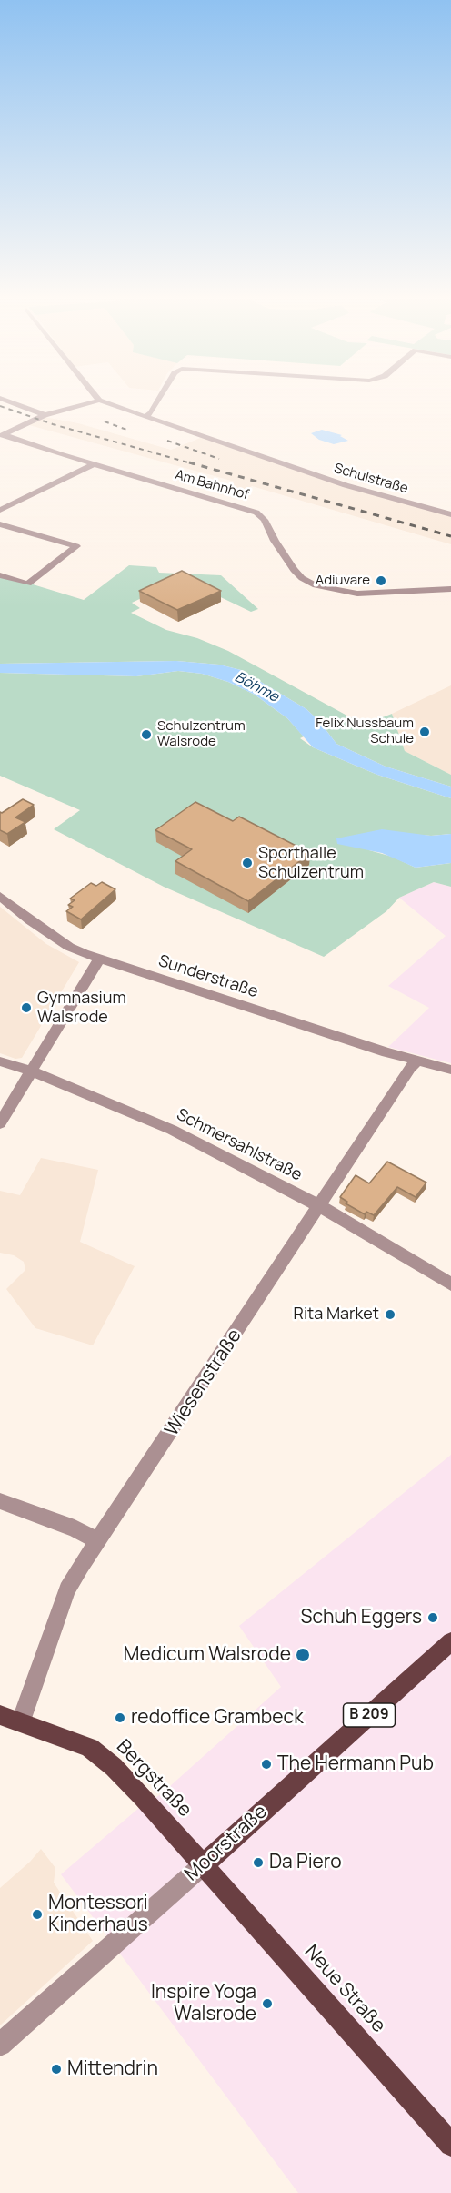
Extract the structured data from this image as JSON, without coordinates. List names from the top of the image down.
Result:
{
  "streets": {
    "main road": [
      "B 209",
      "Bergstraße",
      "Moorstraße",
      "Neue Straße"
    ],
    "street": [
      "Schulstraße",
      "Am Bahnhof",
      "Sunderstraße",
      "Schmersahlstraße",
      "Wiesenstraße"
    ]
  },
  "crossings": [
    ["Sunderstraße", "Wiesenstraße"],
    ["Schmersahlstraße", "Wiesenstraße"],
    ["Wiesenstraße", "Bergstraße"],
    ["Bergstraße", "Moorstraße"],
    ["Bergstraße", "Neue Straße"],
    ["Moorstraße", "Neue Straße"]
  ],
  "water": ["Böhme"],
  "places": [
    "Adiuvare",
    "Felix Nussbaum Schule",
    "Schulzentrum Walsrode",
    "Sporthalle Schulzentrum",
    "Gymnasium Walsrode",
    "Rita Market",
    "Schuh Eggers",
    "Medicum Walsrode",
    "redoffice Grambeck",
    "The Hermann Pub",
    "Da Piero",
    "Montessori Kinderhaus",
    "Inspire Yoga Walsrode",
    "Mittendrin"
  ]
}
